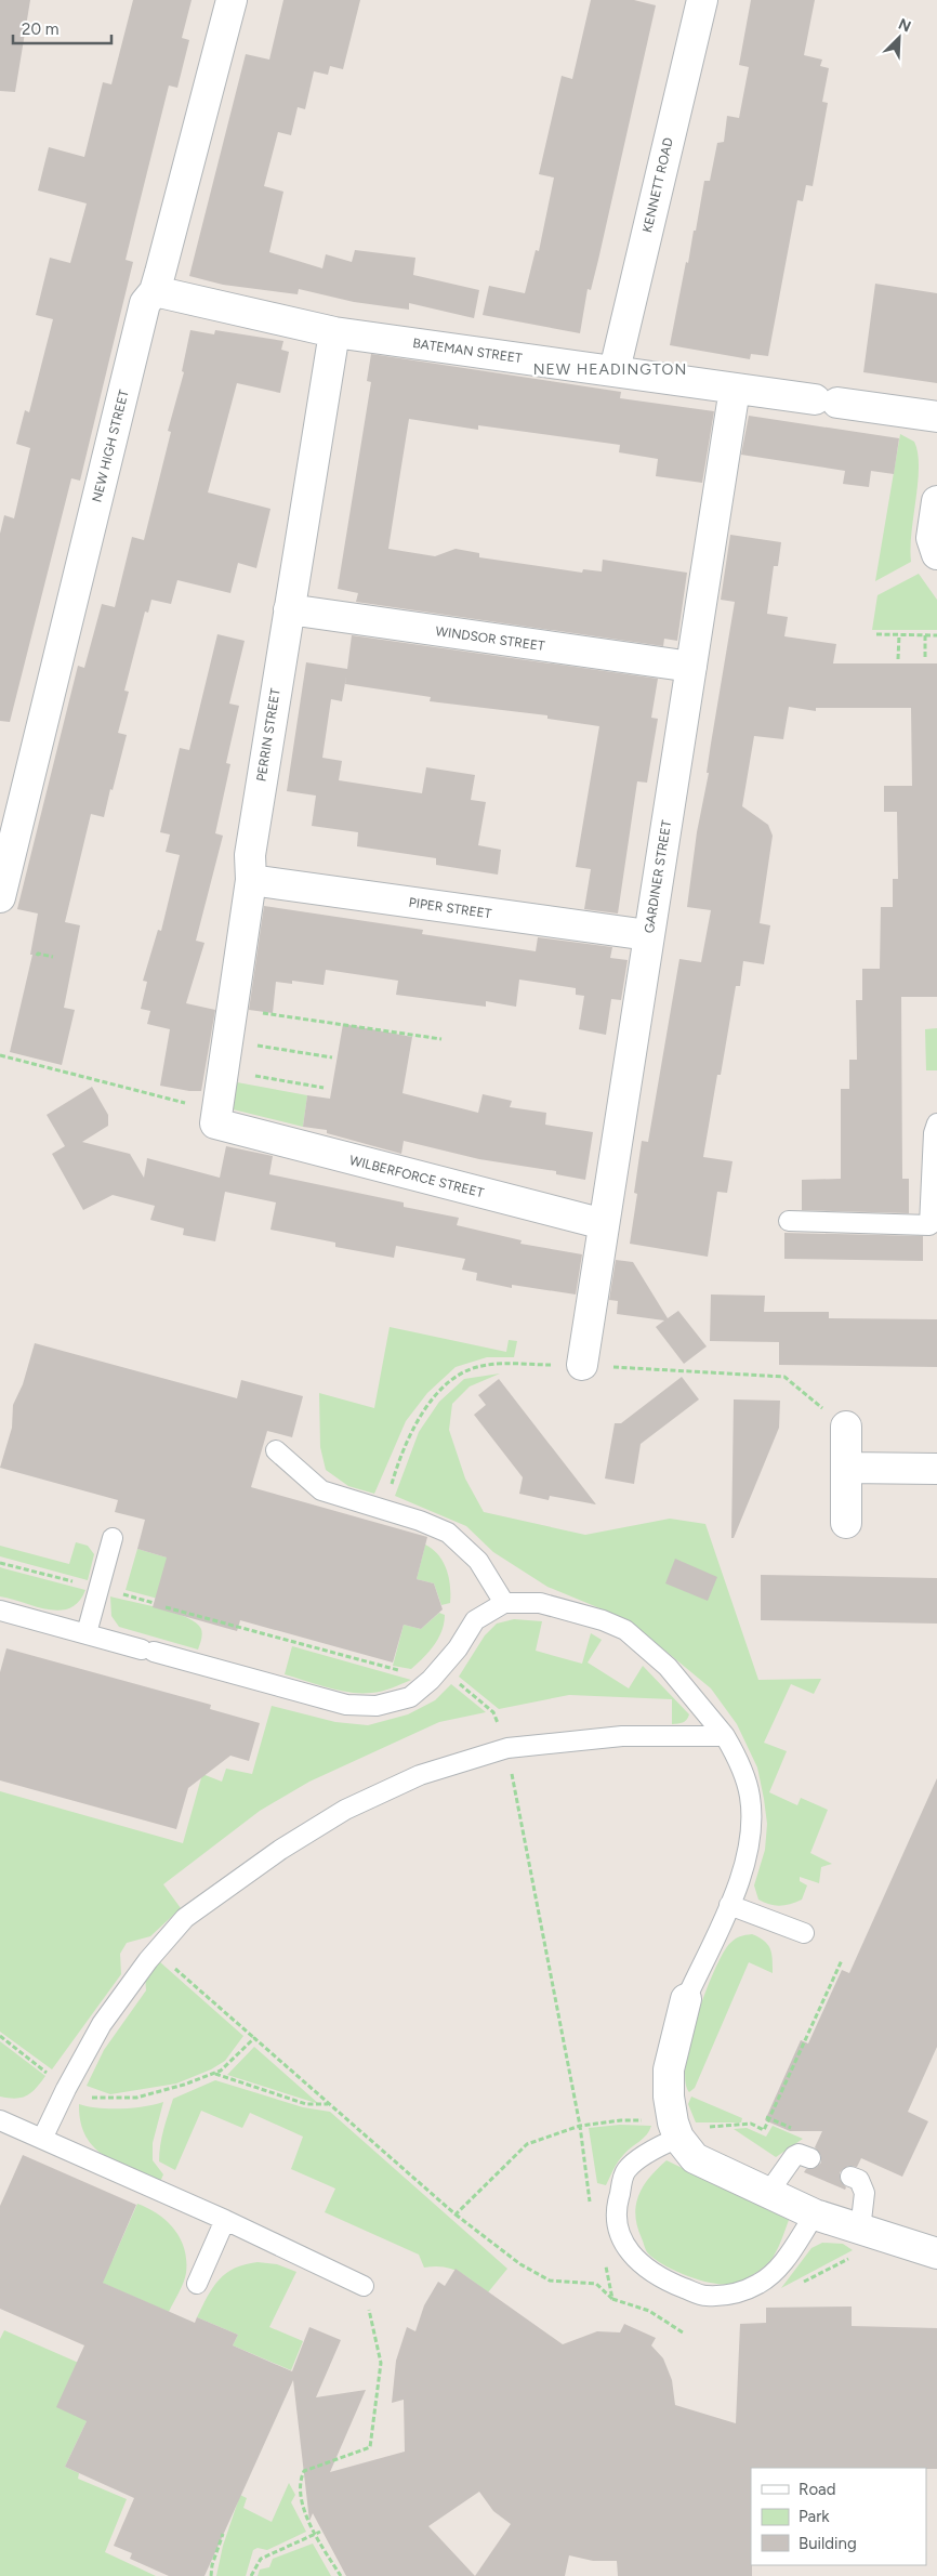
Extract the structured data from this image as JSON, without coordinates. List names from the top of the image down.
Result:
{
  "streets": {
    "street": [
      "KENNETT ROAD",
      "BATEMAN STREET",
      "NEW HIGH STREET",
      "WINDSOR STREET",
      "PERRIN STREET",
      "GARDINER STREET",
      "PIPER STREET",
      "WILBERFORCE STREET"
    ]
  },
  "crossings": [
    ["KENNETT ROAD", "BATEMAN STREET"],
    ["BATEMAN STREET", "NEW HIGH STREET"],
    ["BATEMAN STREET", "PERRIN STREET"],
    ["BATEMAN STREET", "GARDINER STREET"],
    ["WINDSOR STREET", "PERRIN STREET"],
    ["WINDSOR STREET", "GARDINER STREET"],
    ["PERRIN STREET", "PIPER STREET"],
    ["PERRIN STREET", "WILBERFORCE STREET"],
    ["GARDINER STREET", "PIPER STREET"],
    ["GARDINER STREET", "WILBERFORCE STREET"]
  ],
  "districts": ["NEW HEADINGTON"],
  "legend": ["Road", "Park", "Building"],
  "scale_bar": "20 m",
  "north": "top right"
}
